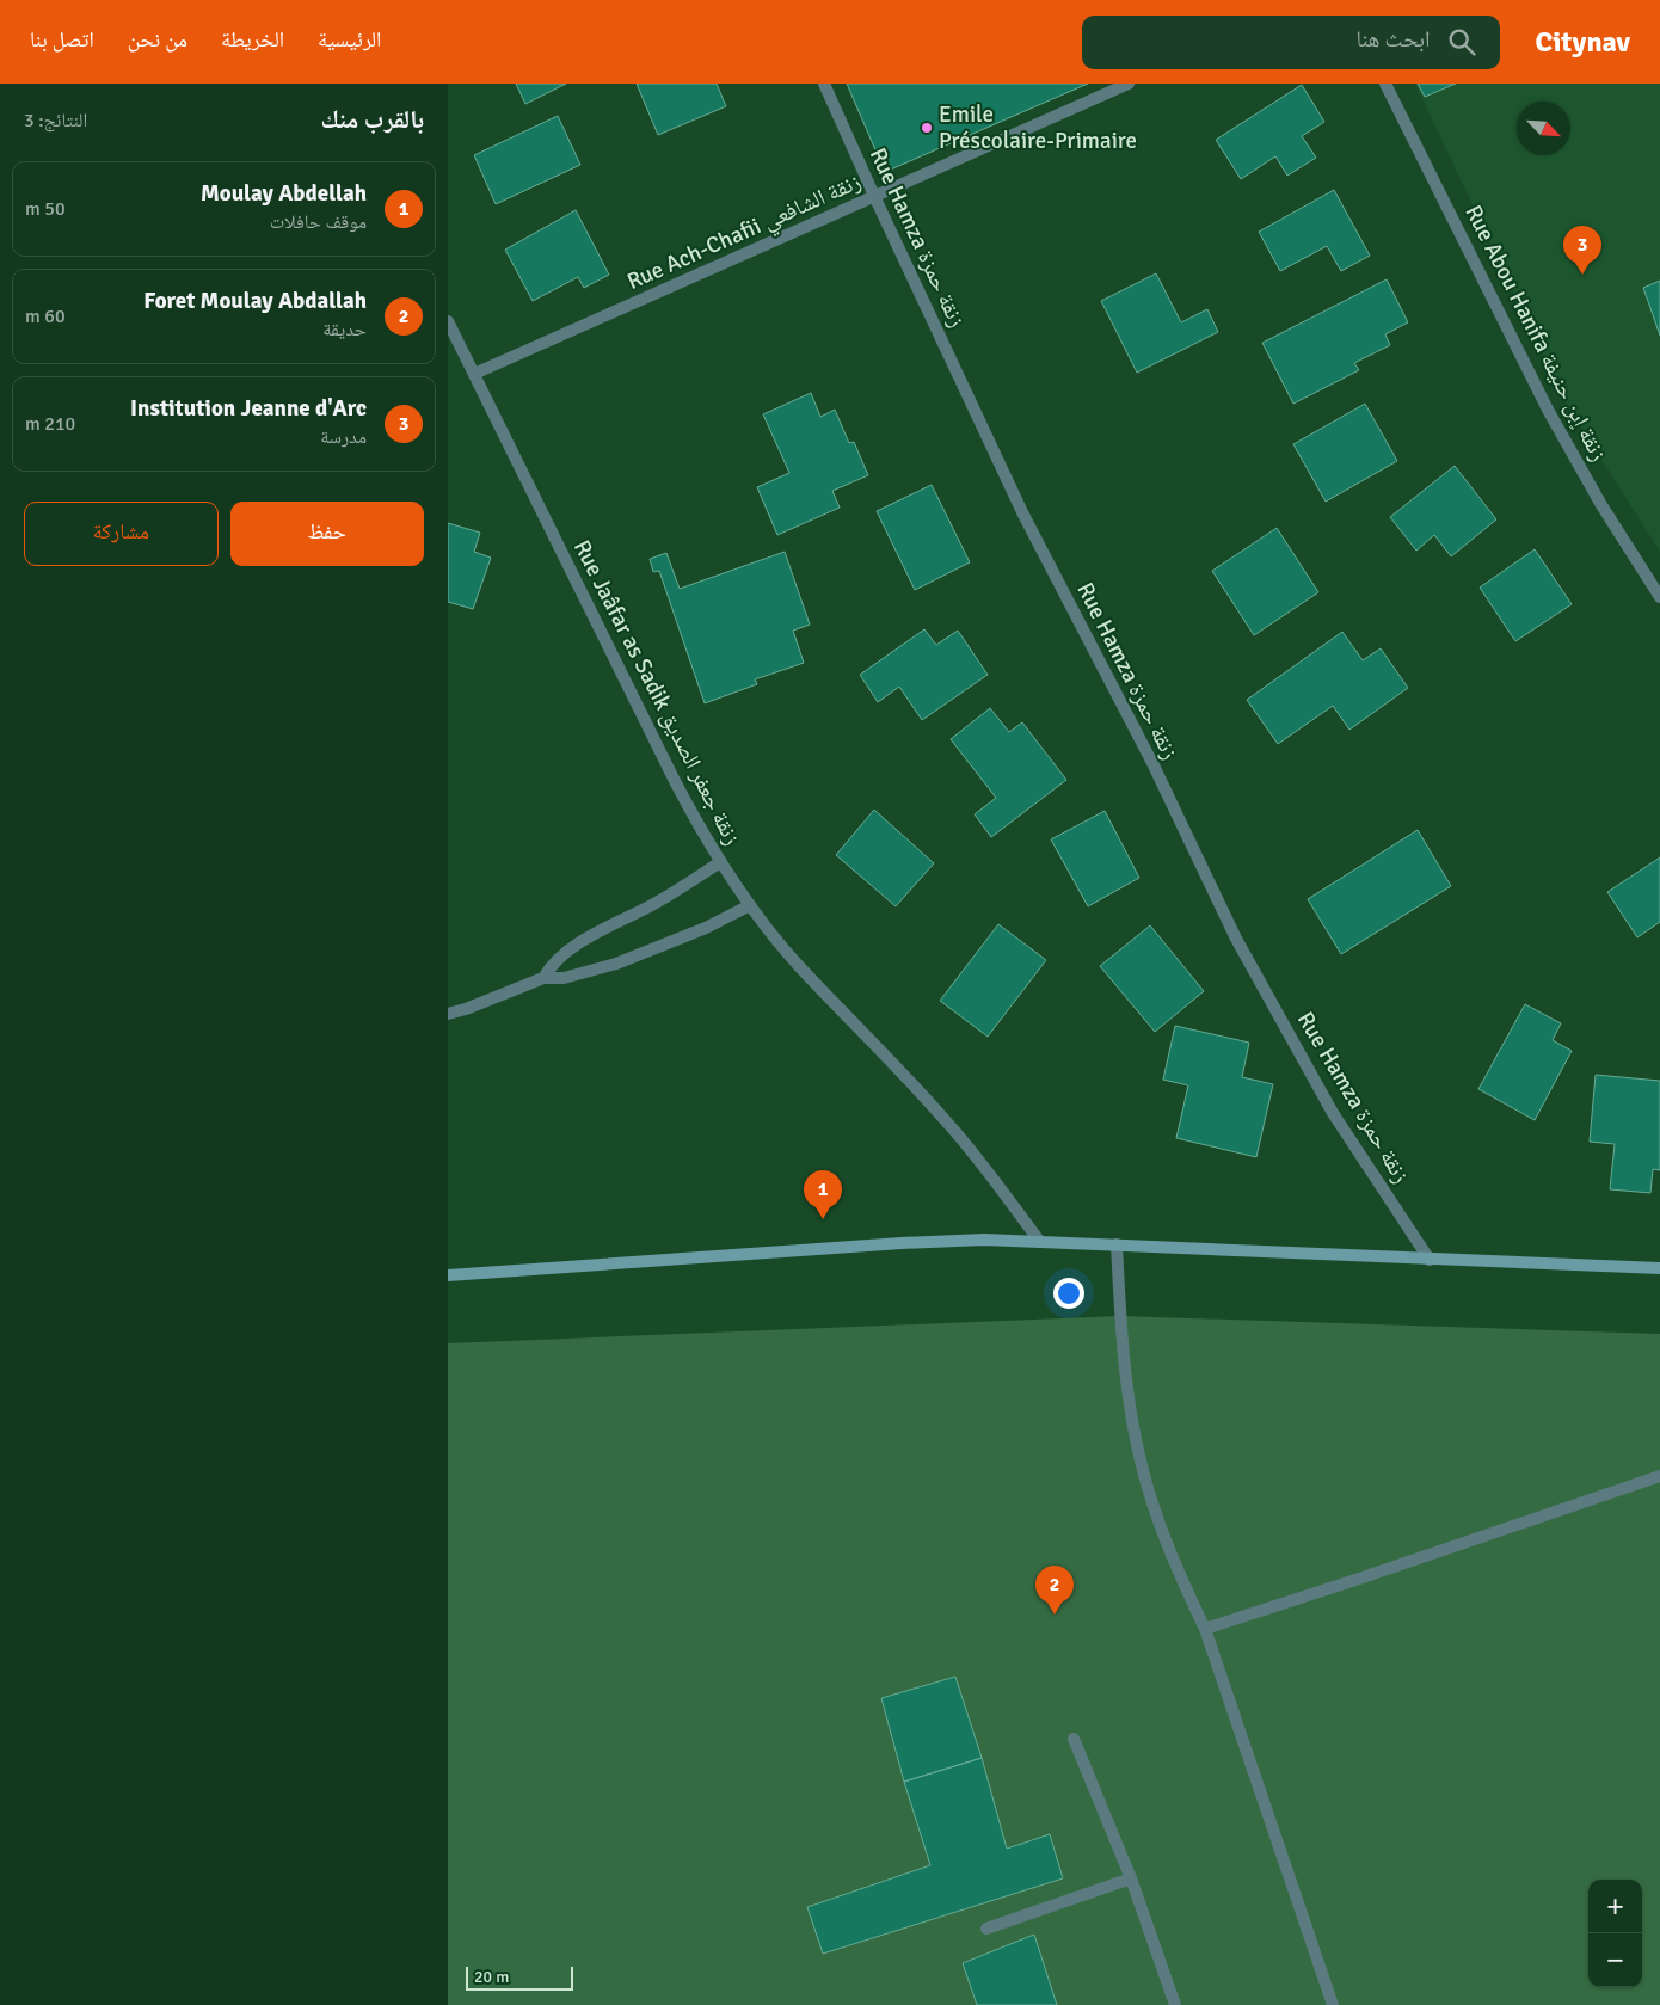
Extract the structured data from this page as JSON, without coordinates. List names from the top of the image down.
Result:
{
  "streets": {
    "street": [
      "Rue Ach-Chafii زنقة الشافعي",
      "Rue Hamza زنقة حمزة",
      "Rue Abou Hanifa زنقة اٍبن حنيفة",
      "Rue Jaâfar as Sadik زنقة جعفر الصديق"
    ]
  },
  "crossings": [
    ["Rue Ach-Chafii زنقة الشافعي", "Rue Hamza زنقة حمزة"],
    ["Rue Ach-Chafii زنقة الشافعي", "Rue Jaâfar as Sadik زنقة جعفر الصديق"]
  ],
  "places": ["Emile Préscolaire-Primaire"],
  "scale_bar": "20 m",
  "north": "bottom right",
  "page": {
    "header": "Citynav",
    "search": "ابحث هنا",
    "nav": [
      "الرئيسية",
      "الخريطة",
      "من نحن",
      "اتصل بنا"
    ],
    "heading": ["بالقرب منك", "النتائج: 3"],
    "list": [
      {
        "mark": "1",
        "name": "Moulay Abdellah",
        "note": "موقف حافلات",
        "value": "50 m"
      },
      {
        "mark": "2",
        "name": "Foret Moulay Abdallah",
        "note": "حديقة",
        "value": "60 m"
      },
      {
        "mark": "3",
        "name": "Institution Jeanne d'Arc",
        "note": "مدرسة",
        "value": "210 m"
      }
    ],
    "pins": ["3", "1", "2"],
    "buttons": ["حفظ", "مشاركة"],
    "map_buttons": ["+", "−"],
    "scale": "20 m"
  }
}
